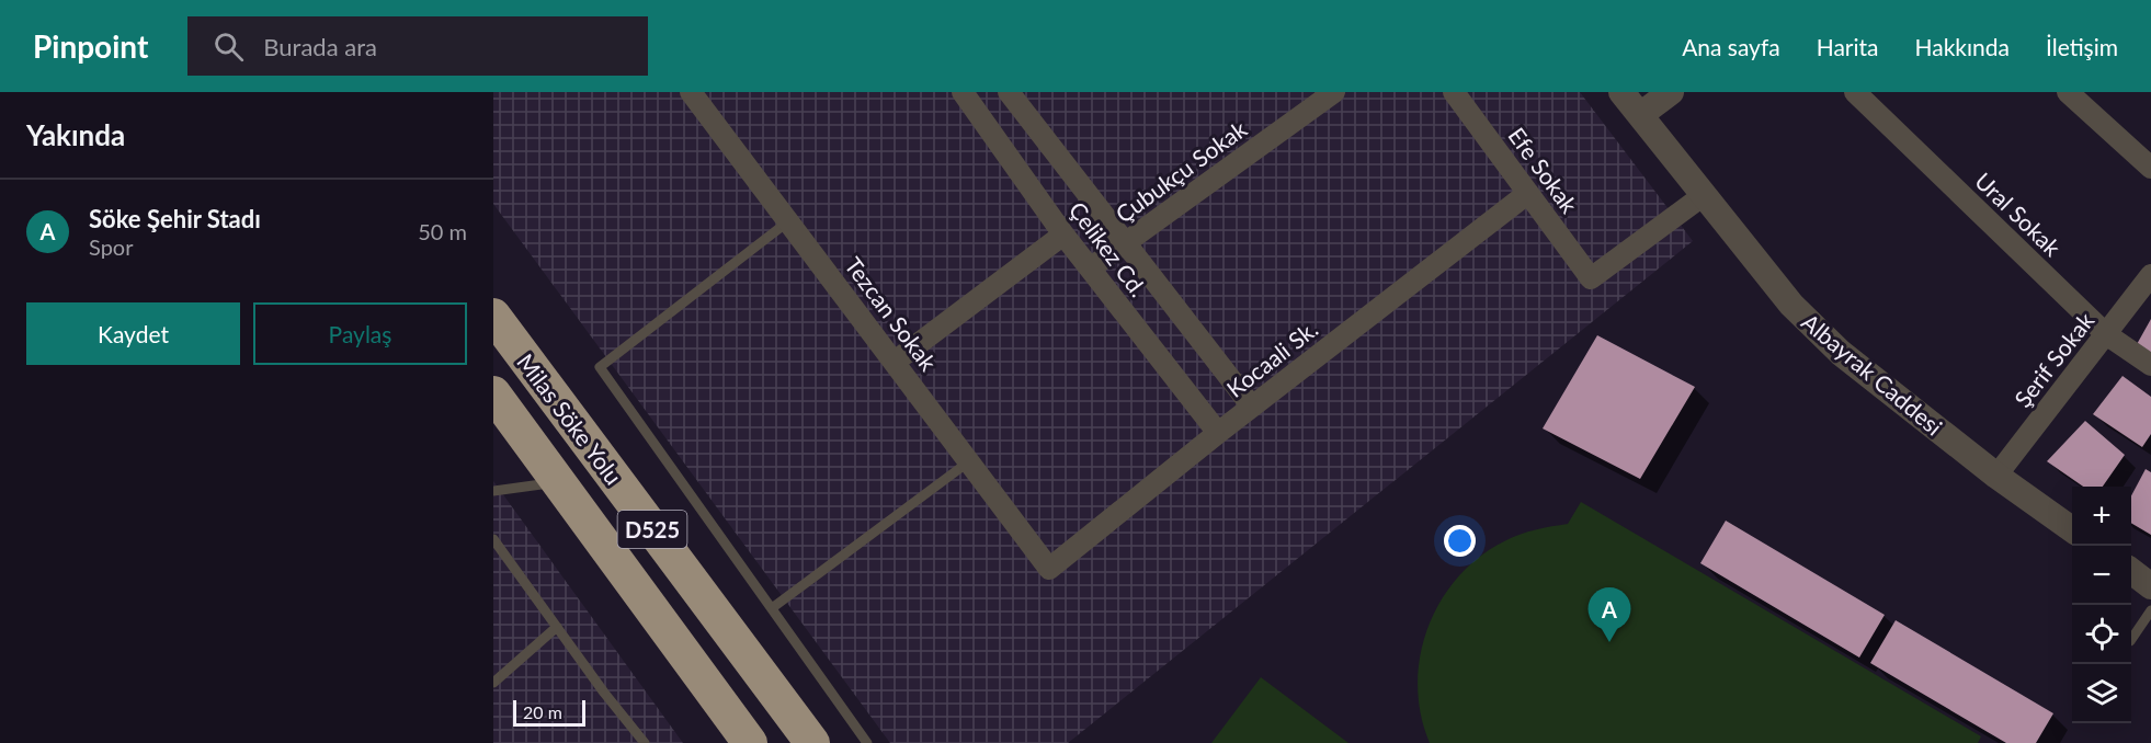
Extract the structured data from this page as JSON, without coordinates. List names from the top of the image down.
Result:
{
  "streets": {
    "highway": ["Milas Söke Yolu", "D525"],
    "street": [
      "Efe Sokak",
      "Çubukçu Sokak",
      "Ural Sokak",
      "Çelikez Cd.",
      "Tezcan Sokak",
      "Kocaali Sk.",
      "Şerif Sokak",
      "Albayrak Caddesi"
    ]
  },
  "crossings": [
    ["Efe Sokak", "Kocaali Sk."],
    ["Efe Sokak", "Albayrak Caddesi"],
    ["Çubukçu Sokak", "Çelikez Cd."],
    ["Ural Sokak", "Şerif Sokak"],
    ["Çelikez Cd.", "Kocaali Sk."],
    ["Tezcan Sokak", "Kocaali Sk."],
    ["Şerif Sokak", "Albayrak Caddesi"]
  ],
  "scale_bar": "20 m",
  "page": {
    "header": "Pinpoint",
    "search": "Burada ara",
    "nav": [
      "Ana sayfa",
      "Harita",
      "Hakkında",
      "İletişim"
    ],
    "heading": "Yakında",
    "list": [
      {
        "mark": "A",
        "name": "Söke Şehir Stadı",
        "note": "Spor",
        "value": "50 m"
      }
    ],
    "buttons": ["Kaydet", "Paylaş"],
    "map_buttons": ["+", "−"],
    "pins": "A",
    "scale": "20 m"
  }
}
